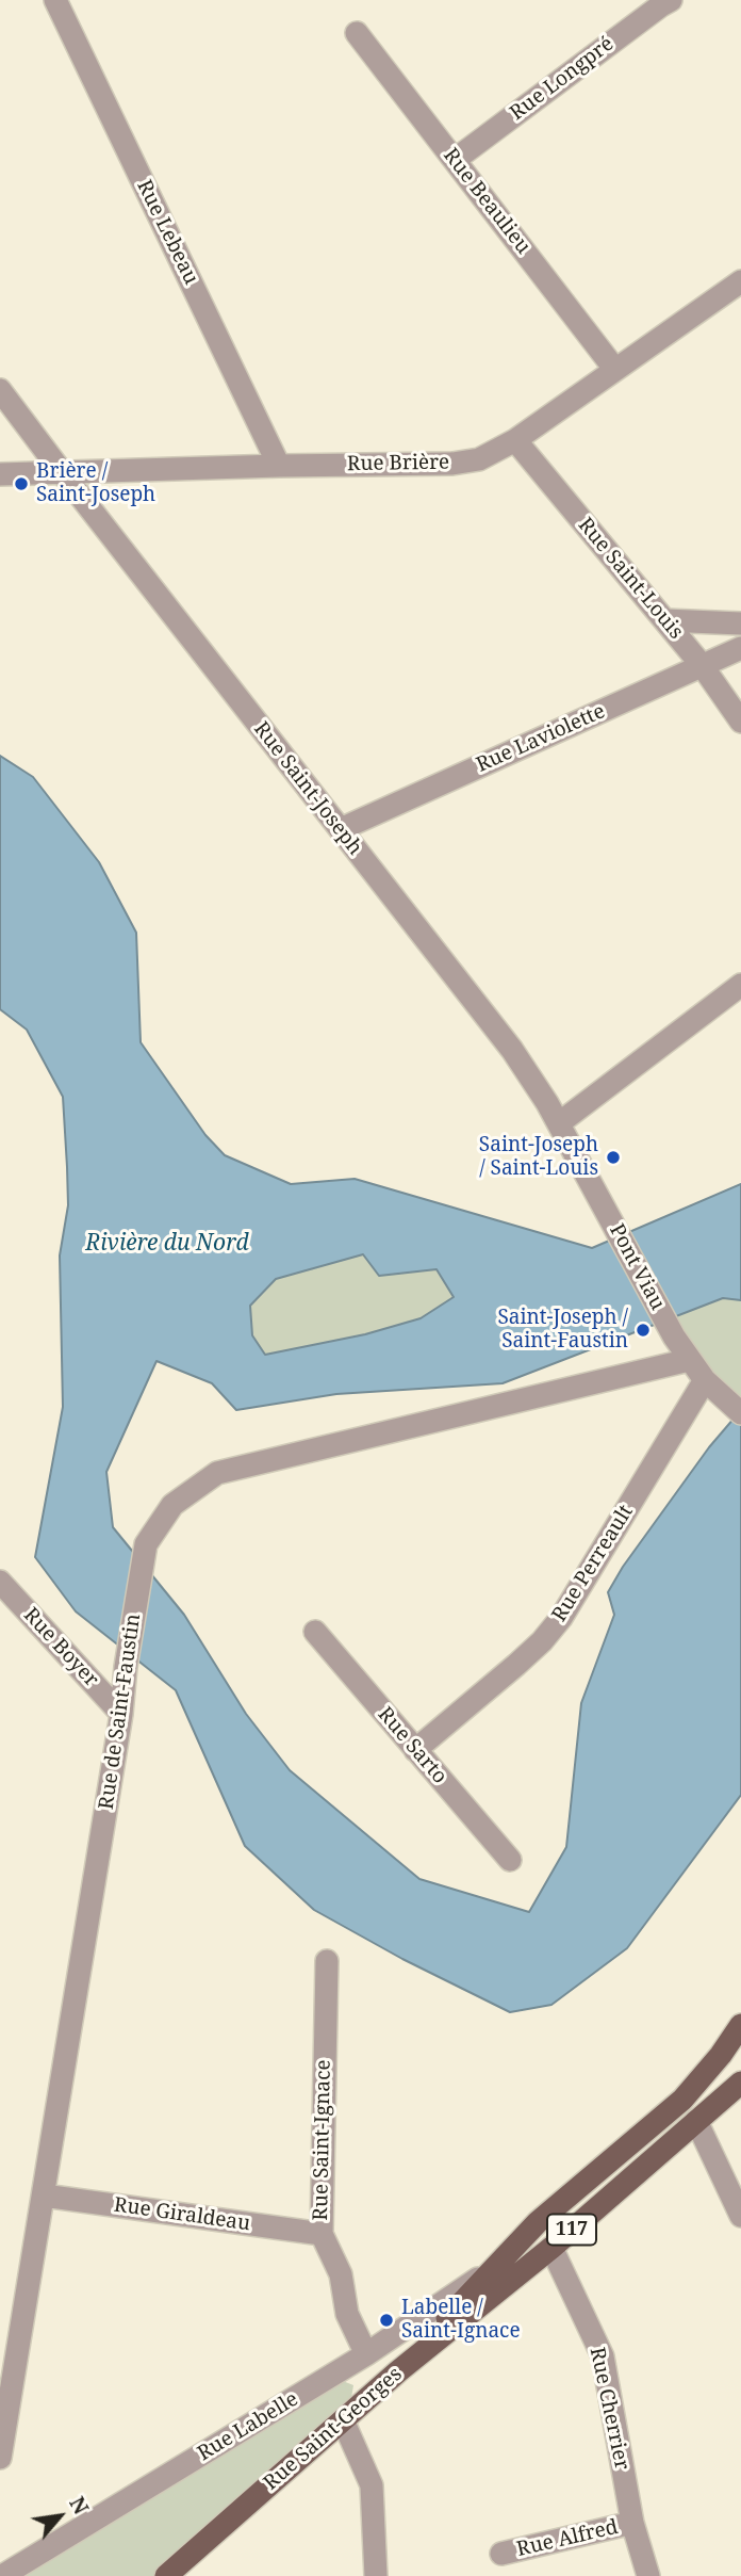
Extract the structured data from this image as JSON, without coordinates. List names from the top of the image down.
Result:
{
  "streets": {
    "main road": ["117", "Rue Labelle", "Rue Saint-Georges"],
    "street": [
      "Rue Longpré",
      "Rue Beaulieu",
      "Rue Lebeau",
      "Rue Brière",
      "Rue Saint-Louis",
      "Rue Laviolette",
      "Rue Saint-Joseph",
      "Pont Viau",
      "Rue Perreault",
      "Rue Boyer",
      "Rue de Saint-Faustin",
      "Rue Sarto",
      "Rue Saint-Ignace",
      "Rue Giraldeau",
      "Rue Cherrier",
      "Rue Alfred"
    ]
  },
  "crossings": [
    ["Rue Longpré", "Rue Beaulieu"],
    ["Rue Beaulieu", "Rue Brière"],
    ["Rue Lebeau", "Rue Brière"],
    ["Rue Brière", "Rue Saint-Louis"],
    ["Rue Brière", "Rue Saint-Joseph"],
    ["Rue Saint-Louis", "Rue Laviolette"],
    ["Rue Laviolette", "Rue Saint-Joseph"],
    ["Rue Saint-Joseph", "Pont Viau"],
    ["Pont Viau", "Rue de Saint-Faustin"],
    ["Rue Perreault", "Rue Sarto"],
    ["Rue Boyer", "Rue de Saint-Faustin"],
    ["Rue de Saint-Faustin", "Rue Giraldeau"],
    ["Rue Saint-Ignace", "Rue Giraldeau"],
    ["Rue Saint-Ignace", "Rue Labelle"],
    ["Rue Cherrier", "Rue Saint-Georges"],
    ["Rue Cherrier", "Rue Alfred"],
    ["Rue Labelle", "Rue Saint-Georges"]
  ],
  "water": ["Rivière du Nord"],
  "places": [
    "Brière / Saint-Joseph",
    "Saint-Joseph / Saint-Louis",
    "Saint-Joseph / Saint-Faustin",
    "Labelle / Saint-Ignace"
  ],
  "north": "top right"
}
